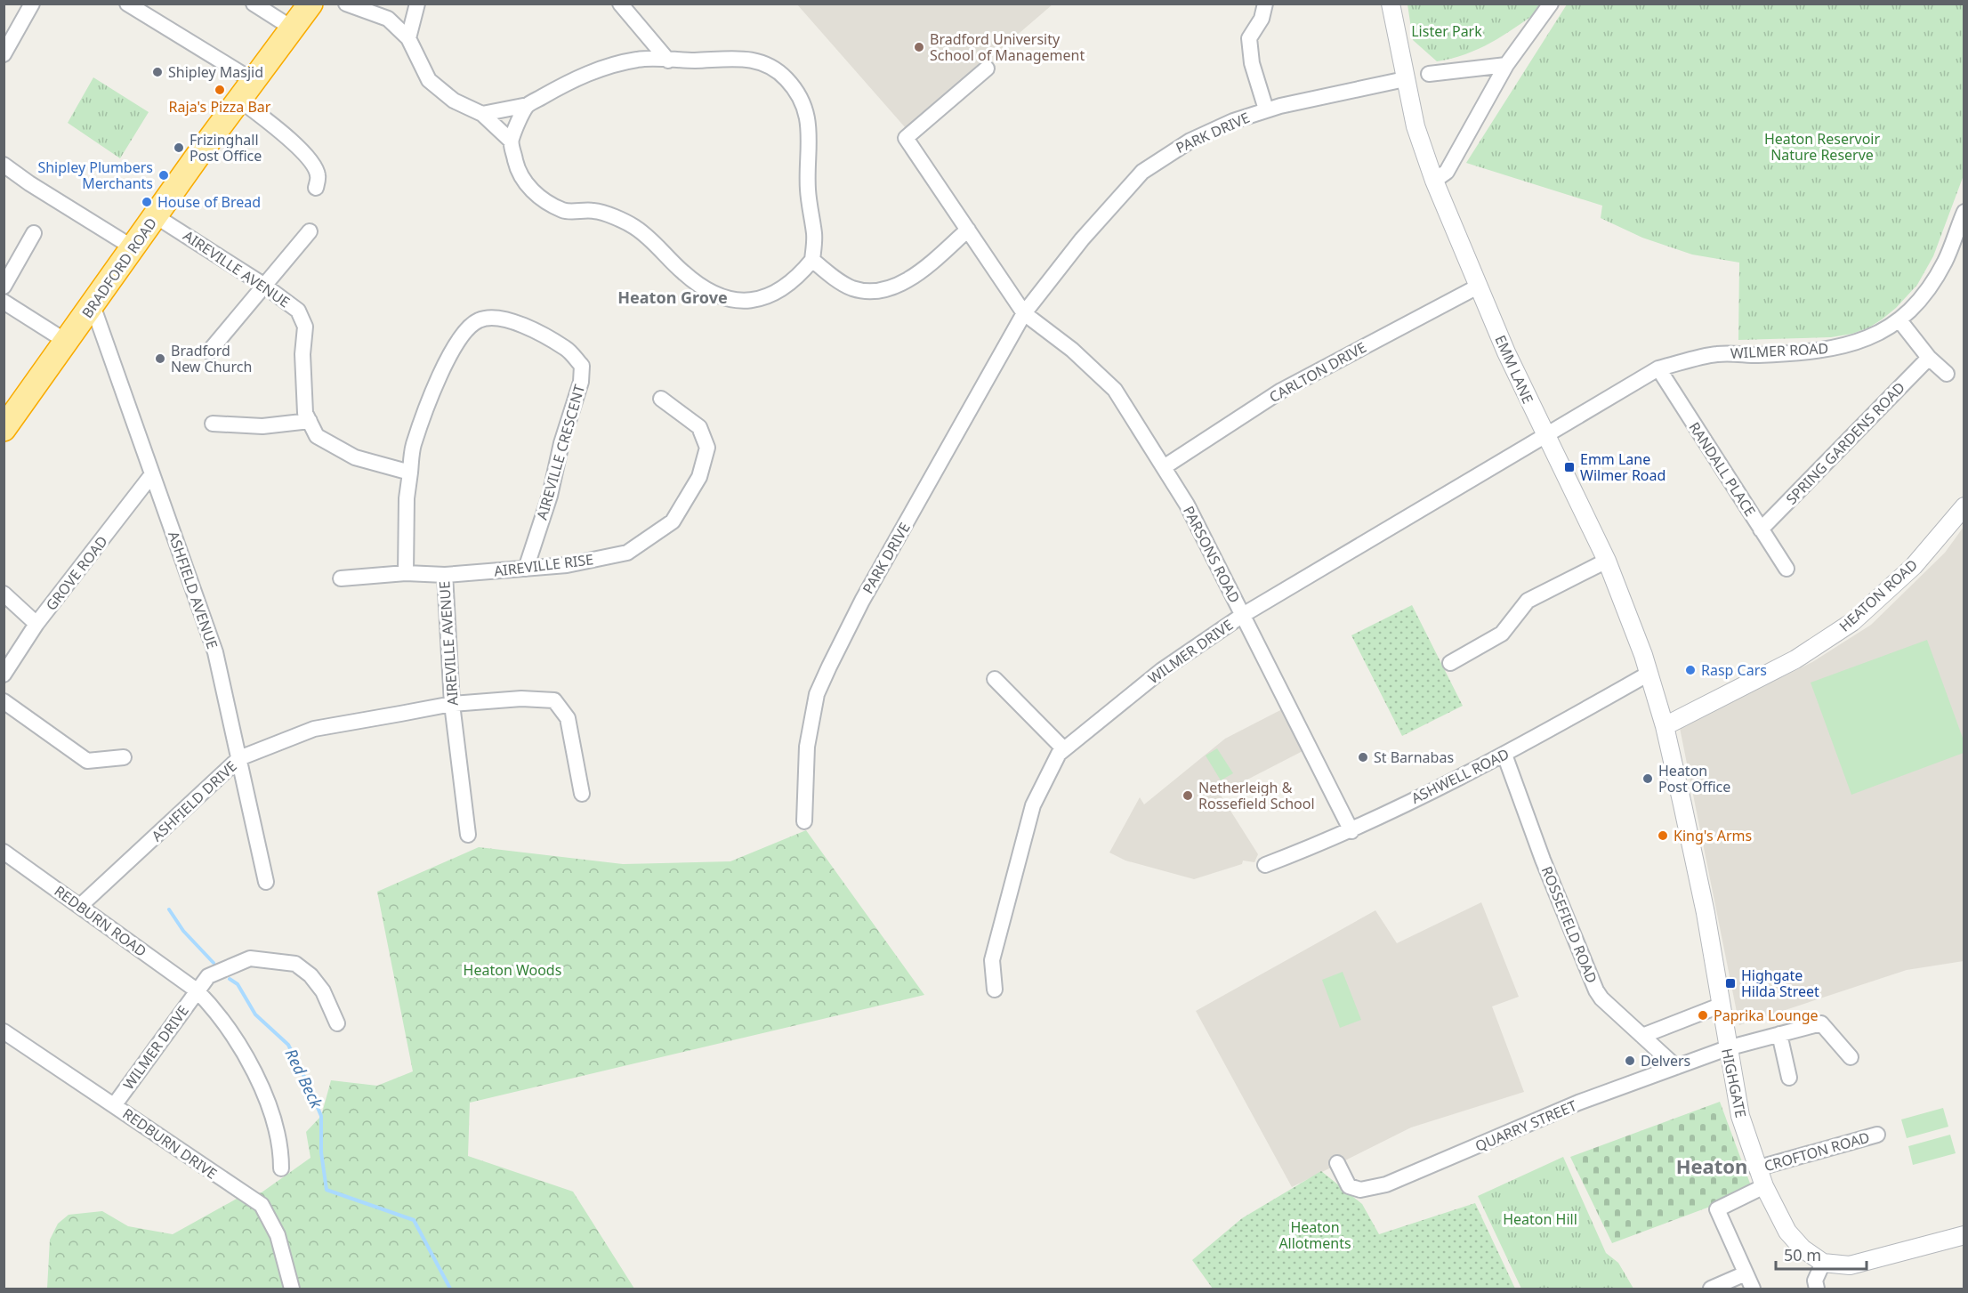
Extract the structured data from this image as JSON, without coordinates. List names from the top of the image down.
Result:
{
  "streets": {
    "highway": ["BRADFORD ROAD"],
    "street": [
      "PARK DRIVE",
      "AIREVILLE AVENUE",
      "WILMER ROAD",
      "EMM LANE",
      "CARLTON DRIVE",
      "SPRING GARDENS ROAD",
      "AIREVILLE CRESCENT",
      "RANDALL PLACE",
      "PARSONS ROAD",
      "AIREVILLE RISE",
      "GROVE ROAD",
      "ASHFIELD AVENUE",
      "HEATON ROAD",
      "WILMER DRIVE",
      "ASHWELL ROAD",
      "ASHFIELD DRIVE",
      "REDBURN ROAD",
      "ROSSEFIELD ROAD",
      "HIGHGATE",
      "QUARRY STREET",
      "REDBURN DRIVE",
      "CROFTON ROAD"
    ]
  },
  "crossings": [
    ["PARK DRIVE", "EMM LANE"],
    ["PARK DRIVE", "PARSONS ROAD"],
    ["BRADFORD ROAD", "AIREVILLE AVENUE"],
    ["BRADFORD ROAD", "ASHFIELD AVENUE"],
    ["AIREVILLE AVENUE", "AIREVILLE CRESCENT"],
    ["AIREVILLE AVENUE", "AIREVILLE RISE"],
    ["AIREVILLE AVENUE", "ASHFIELD DRIVE"],
    ["WILMER ROAD", "EMM LANE"],
    ["WILMER ROAD", "RANDALL PLACE"],
    ["WILMER ROAD", "WILMER DRIVE"],
    ["EMM LANE", "CARLTON DRIVE"],
    ["EMM LANE", "HEATON ROAD"],
    ["EMM LANE", "WILMER DRIVE"],
    ["EMM LANE", "ASHWELL ROAD"],
    ["EMM LANE", "HIGHGATE"],
    ["CARLTON DRIVE", "PARSONS ROAD"],
    ["SPRING GARDENS ROAD", "RANDALL PLACE"],
    ["AIREVILLE CRESCENT", "AIREVILLE RISE"],
    ["PARSONS ROAD", "WILMER DRIVE"],
    ["PARSONS ROAD", "ASHWELL ROAD"],
    ["GROVE ROAD", "ASHFIELD AVENUE"],
    ["ASHFIELD AVENUE", "ASHFIELD DRIVE"],
    ["HEATON ROAD", "HIGHGATE"],
    ["WILMER DRIVE", "REDBURN ROAD"],
    ["WILMER DRIVE", "REDBURN DRIVE"],
    ["ASHWELL ROAD", "ROSSEFIELD ROAD"],
    ["ASHFIELD DRIVE", "REDBURN ROAD"],
    ["ROSSEFIELD ROAD", "QUARRY STREET"],
    ["HIGHGATE", "QUARRY STREET"],
    ["HIGHGATE", "CROFTON ROAD"]
  ],
  "districts": ["Heaton Grove", "Heaton"],
  "water": ["Red Beck"],
  "parks": [
    "Lister Park",
    "Heaton Reservoir Nature Reserve",
    "Heaton Woods",
    "Heaton Hill",
    "Heaton Allotments"
  ],
  "places": {
    "other": [
      "Bradford University School of Management",
      "Shipley Masjid",
      "Raja's Pizza Bar",
      "Frizinghall Post Office",
      "Shipley Plumbers Merchants",
      "House of Bread",
      "Bradford New Church",
      "Rasp Cars",
      "St Barnabas",
      "Heaton Post Office",
      "Netherleigh & Rossefield School",
      "King's Arms",
      "Paprika Lounge",
      "Delvers"
    ],
    "transit": ["Emm Lane Wilmer Road", "Highgate Hilda Street"]
  },
  "scale_bar": "50 m"
}
